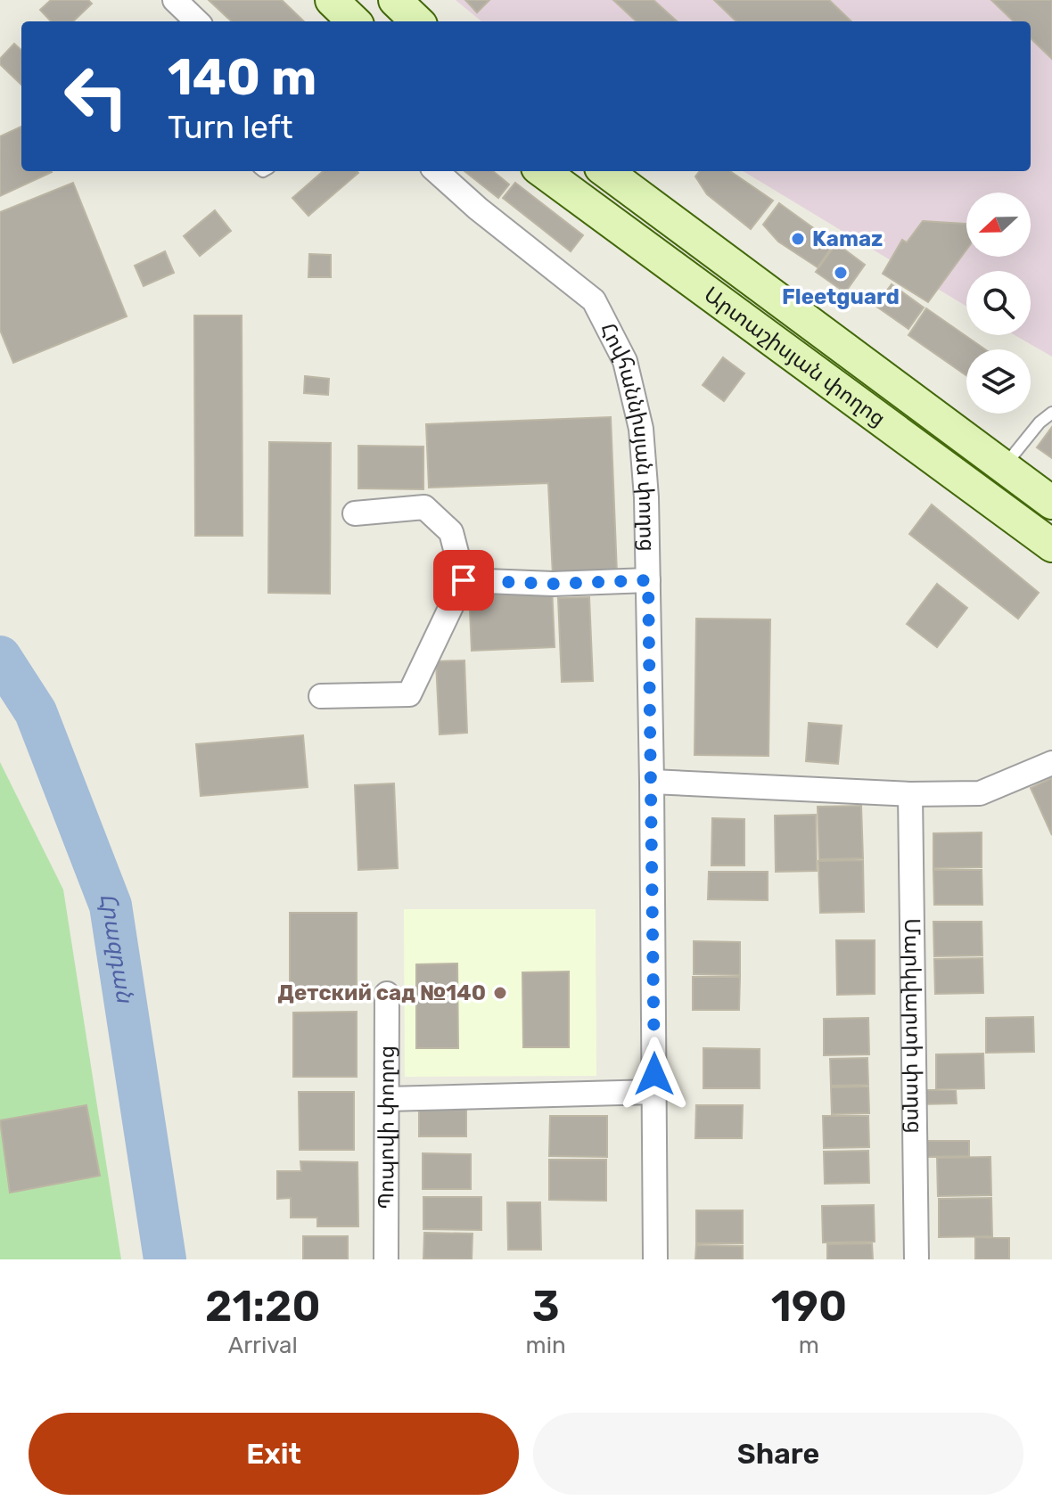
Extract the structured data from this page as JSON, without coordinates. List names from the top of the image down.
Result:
{
  "streets": {
    "main road": ["Արտաշիսյան փողոց"],
    "street": ["Հովհաննիսյան փողոց", "Մարկվարտի փողոց", "Պոպովի փողոց"]
  },
  "water": ["Հրազդան"],
  "places": ["Kamaz", "Fleetguard", "Детский сад №140"],
  "north": "left",
  "page": {
    "turn": ["140 m", "Turn left"],
    "eta": [
      "21:20",
      "Arrival",
      "3",
      "min",
      "190",
      "m"
    ],
    "buttons": ["Exit", "Share"]
  }
}
